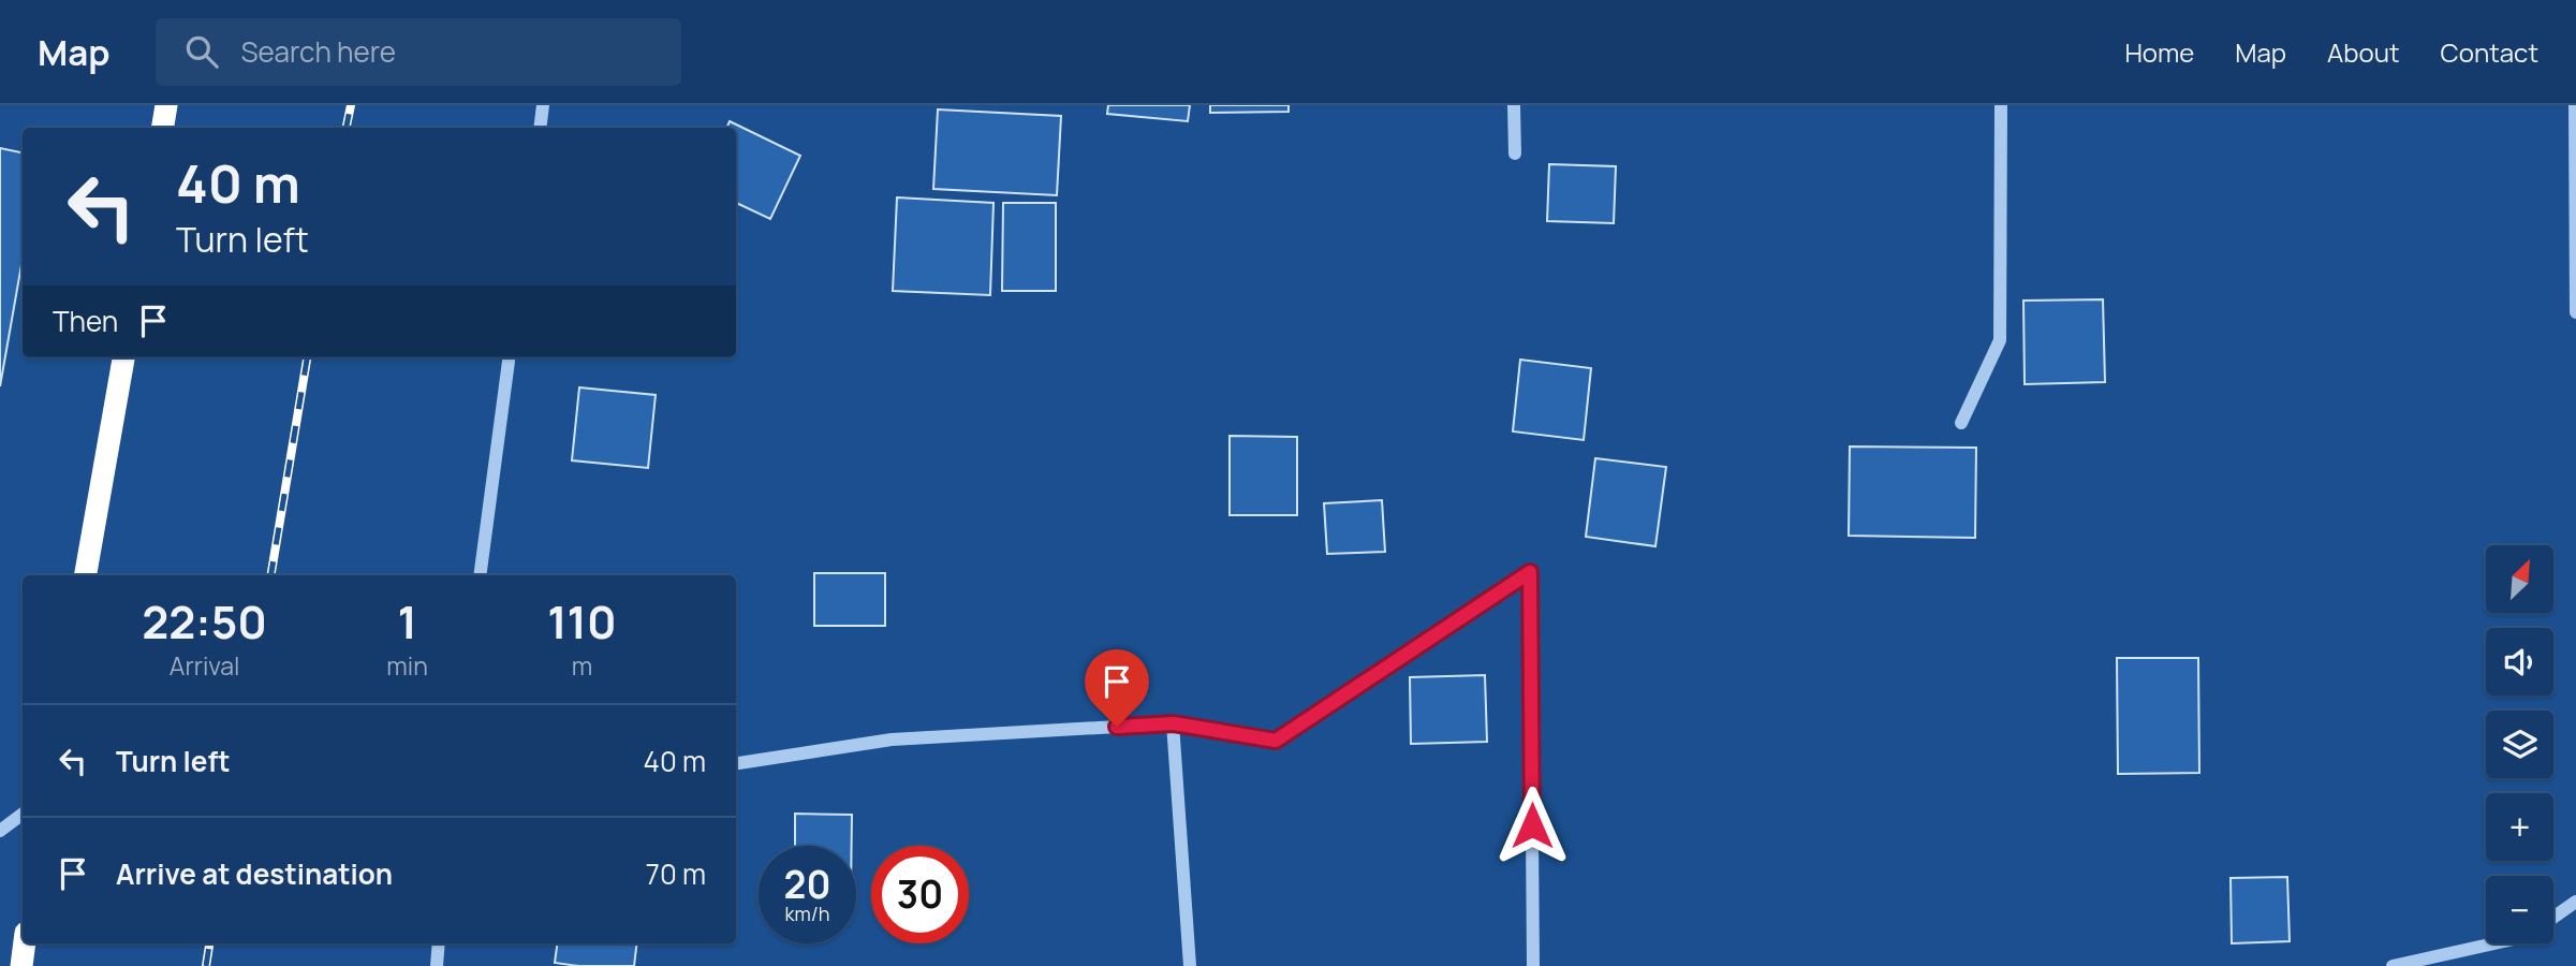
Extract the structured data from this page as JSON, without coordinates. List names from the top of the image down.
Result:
{
  "north": "top right",
  "page": {
    "header": "Map",
    "search": "Search here",
    "nav": [
      "Home",
      "Map",
      "About",
      "Contact"
    ],
    "turn": ["40 m", "Turn left"],
    "then": "Then",
    "map_buttons": ["+", "−"],
    "eta": [
      "22:50",
      "Arrival",
      "1",
      "min",
      "110",
      "m"
    ],
    "list": [
      {
        "name": "Turn left",
        "value": "40 m"
      },
      {
        "name": "Arrive at destination",
        "value": "70 m"
      }
    ],
    "speed": "20 km/h",
    "limit": "30"
  }
}
